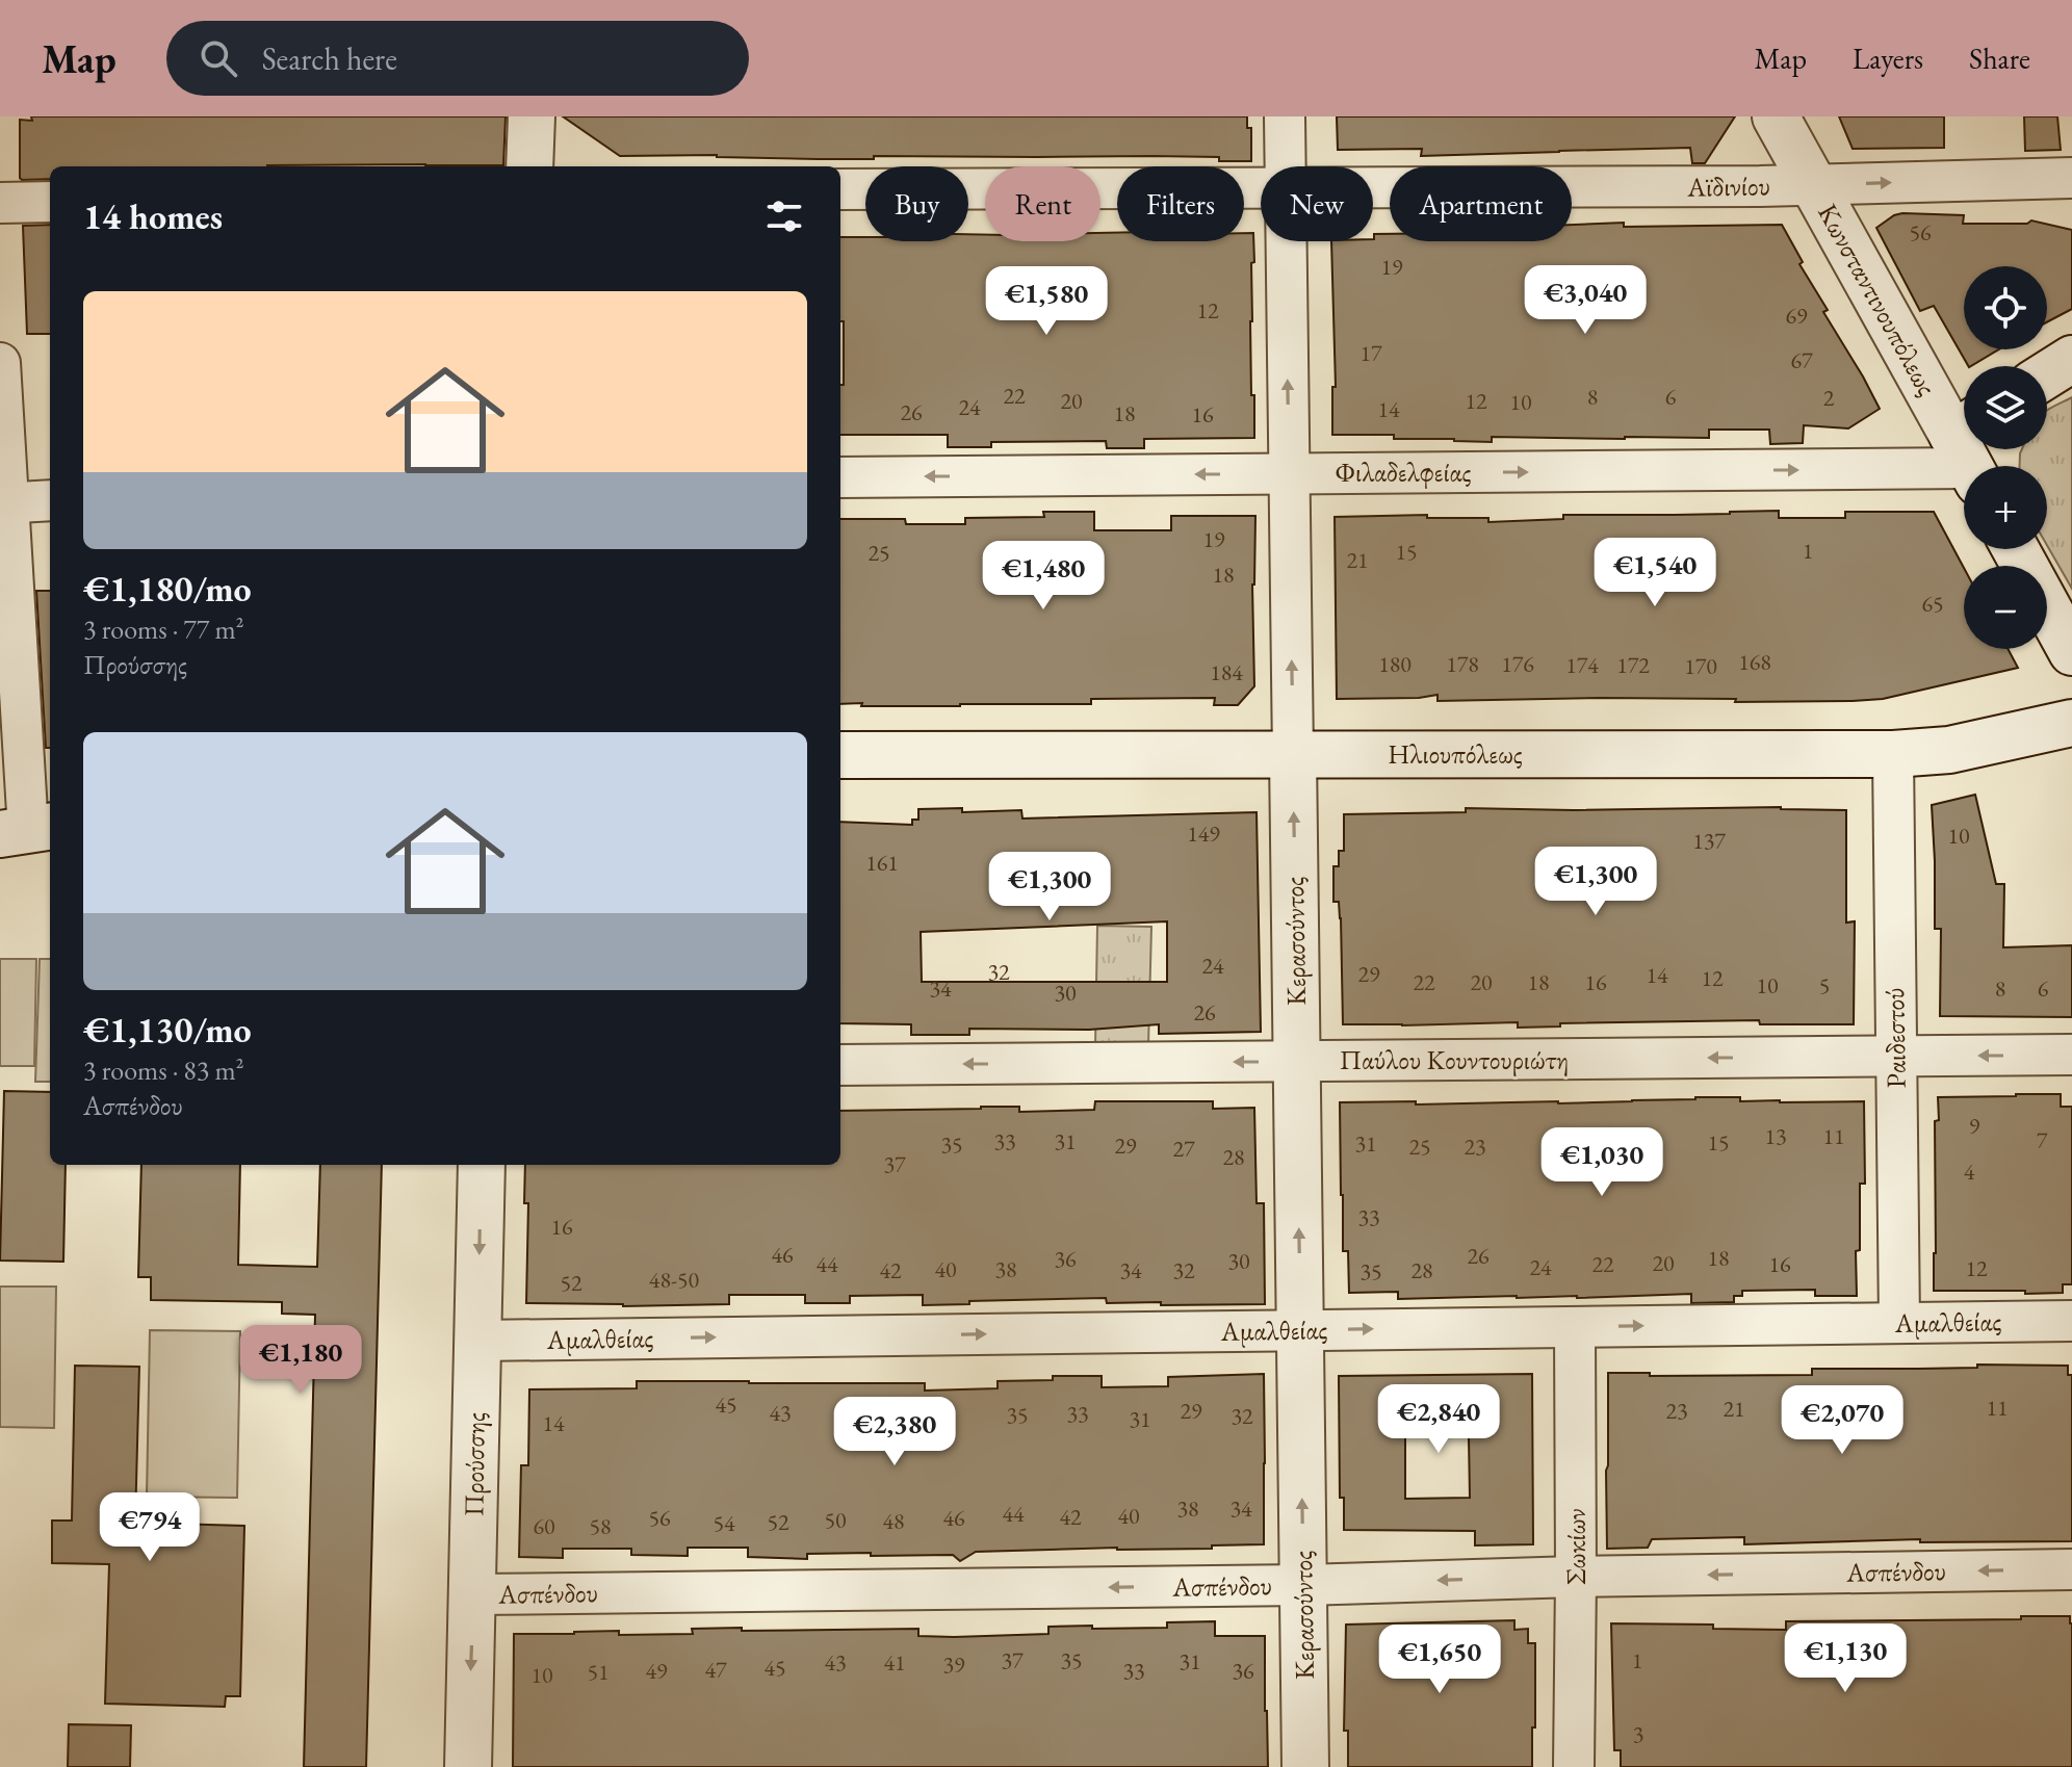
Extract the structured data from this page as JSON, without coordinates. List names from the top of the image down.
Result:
{
  "streets": {
    "street": [
      "Αϊδινίου",
      "Κωνσταντινουπόλεως",
      "Φιλαδελφείας",
      "Ηλιουπόλεως",
      "Κερασούντος",
      "Ραιδεστού",
      "Παύλου Κουντουριώτη",
      "Αμαλθείας",
      "Προύσσης",
      "Σωκίων",
      "Ασπένδου"
    ]
  },
  "crossings": [
    ["Αϊδινίου", "Κωνσταντινουπόλεως"],
    ["Κωνσταντινουπόλεως", "Φιλαδελφείας"],
    ["Φιλαδελφείας", "Κερασούντος"],
    ["Ηλιουπόλεως", "Κερασούντος"],
    ["Ηλιουπόλεως", "Ραιδεστού"],
    ["Κερασούντος", "Παύλου Κουντουριώτη"],
    ["Κερασούντος", "Αμαλθείας"],
    ["Κερασούντος", "Ασπένδου"],
    ["Ραιδεστού", "Παύλου Κουντουριώτη"],
    ["Ραιδεστού", "Αμαλθείας"],
    ["Αμαλθείας", "Προύσσης"],
    ["Αμαλθείας", "Σωκίων"],
    ["Προύσσης", "Ασπένδου"],
    ["Σωκίων", "Ασπένδου"]
  ],
  "one_way": [
    "Κερασούντος",
    "Παύλου Κουντουριώτη",
    "Αμαλθείας",
    "Προύσσης",
    "Ασπένδου"
  ],
  "house_numbers": [
    "56",
    "19",
    "12",
    "69",
    "17",
    "67",
    "22",
    "8",
    "6",
    "2",
    "20",
    "12",
    "10",
    "24",
    "14",
    "26",
    "18",
    "16",
    "19",
    "1",
    "15",
    "25",
    "21",
    "18",
    "65",
    "168",
    "180",
    "178",
    "176",
    "174",
    "172",
    "170",
    "184",
    "149",
    "10",
    "137",
    "161",
    "24",
    "32",
    "29",
    "14",
    "12",
    "22",
    "20",
    "18",
    "16",
    "10",
    "5",
    "34",
    "8",
    "6",
    "30",
    "26",
    "9",
    "13",
    "11",
    "7",
    "33",
    "31",
    "15",
    "31",
    "35",
    "29",
    "25",
    "23",
    "27",
    "28",
    "37",
    "4",
    "33",
    "16",
    "46",
    "26",
    "18",
    "36",
    "30",
    "20",
    "44",
    "22",
    "16",
    "24",
    "12",
    "40",
    "38",
    "42",
    "34",
    "32",
    "28",
    "35",
    "48-50",
    "52",
    "45",
    "11",
    "21",
    "29",
    "23",
    "43",
    "33",
    "35",
    "32",
    "31",
    "14",
    "38",
    "34",
    "44",
    "40",
    "42",
    "56",
    "46",
    "50",
    "48",
    "52",
    "54",
    "60",
    "58",
    "37",
    "35",
    "1",
    "31",
    "43",
    "41",
    "39",
    "45",
    "47",
    "49",
    "33",
    "36",
    "51",
    "10",
    "3"
  ],
  "page": {
    "header": "Map",
    "search": "Search here",
    "nav": ["Map", "Layers", "Share"],
    "chip": [
      "Buy",
      "Rent",
      "Filters",
      "New",
      "Apartment"
    ],
    "heading": "14 homes",
    "price": [
      "€3,040",
      "€1,580",
      "€1,540",
      "€1,480",
      "€1,300",
      "€1,300",
      "€1,030",
      "€1,180",
      "€2,840",
      "€2,070",
      "€2,380",
      "€794",
      "€1,130",
      "€1,650"
    ],
    "map_buttons": ["+", "−"],
    "list": [
      {
        "name": "€1,180/mo",
        "note": "3 rooms · 77 m² · Προύσσης"
      },
      {
        "name": "€1,130/mo",
        "note": "3 rooms · 83 m² · Ασπένδου"
      }
    ]
  }
}
